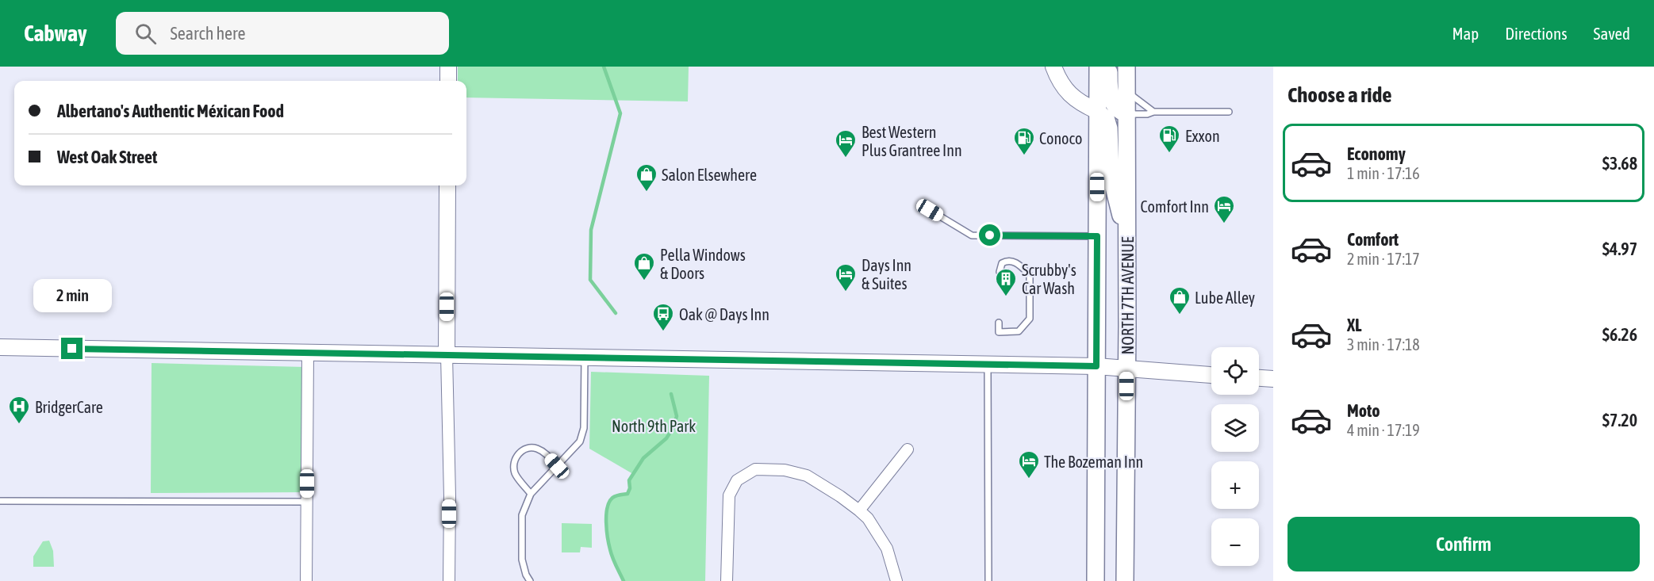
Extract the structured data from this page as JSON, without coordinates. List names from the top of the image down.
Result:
{
  "streets": {
    "main road": ["NORTH 7TH AVENUE"]
  },
  "parks": ["North 9th Park"],
  "places": {
    "fuel station": ["Exxon", "Conoco"],
    "hotel": [
      "Best Western Plus Grantree Inn",
      "Comfort Inn",
      "Days Inn & Suites",
      "The Bozeman Inn"
    ],
    "shop": ["Salon Elsewhere", "Pella Windows & Doors", "Lube Alley"],
    "building": ["Scrubby's Car Wash"],
    "bus stop": ["Oak @ Days Inn"],
    "hospital": ["BridgerCare"]
  },
  "page": {
    "header": "Cabway",
    "search": "Search here",
    "nav": ["Map", "Directions", "Saved"],
    "heading": "Choose a ride",
    "banner": ["Albertano's Authentic Méxican Food", "West Oak Street"],
    "list": [
      {
        "name": "Economy",
        "note": "1 min · 17:16",
        "value": "$3.68"
      },
      {
        "name": "Comfort",
        "note": "2 min · 17:17",
        "value": "$4.97"
      },
      {
        "name": "XL",
        "note": "3 min · 17:18",
        "value": "$6.26"
      },
      {
        "name": "Moto",
        "note": "4 min · 17:19",
        "value": "$7.20"
      }
    ],
    "bubble": "2 min",
    "map_buttons": ["+", "−"],
    "buttons": "Confirm"
  }
}
